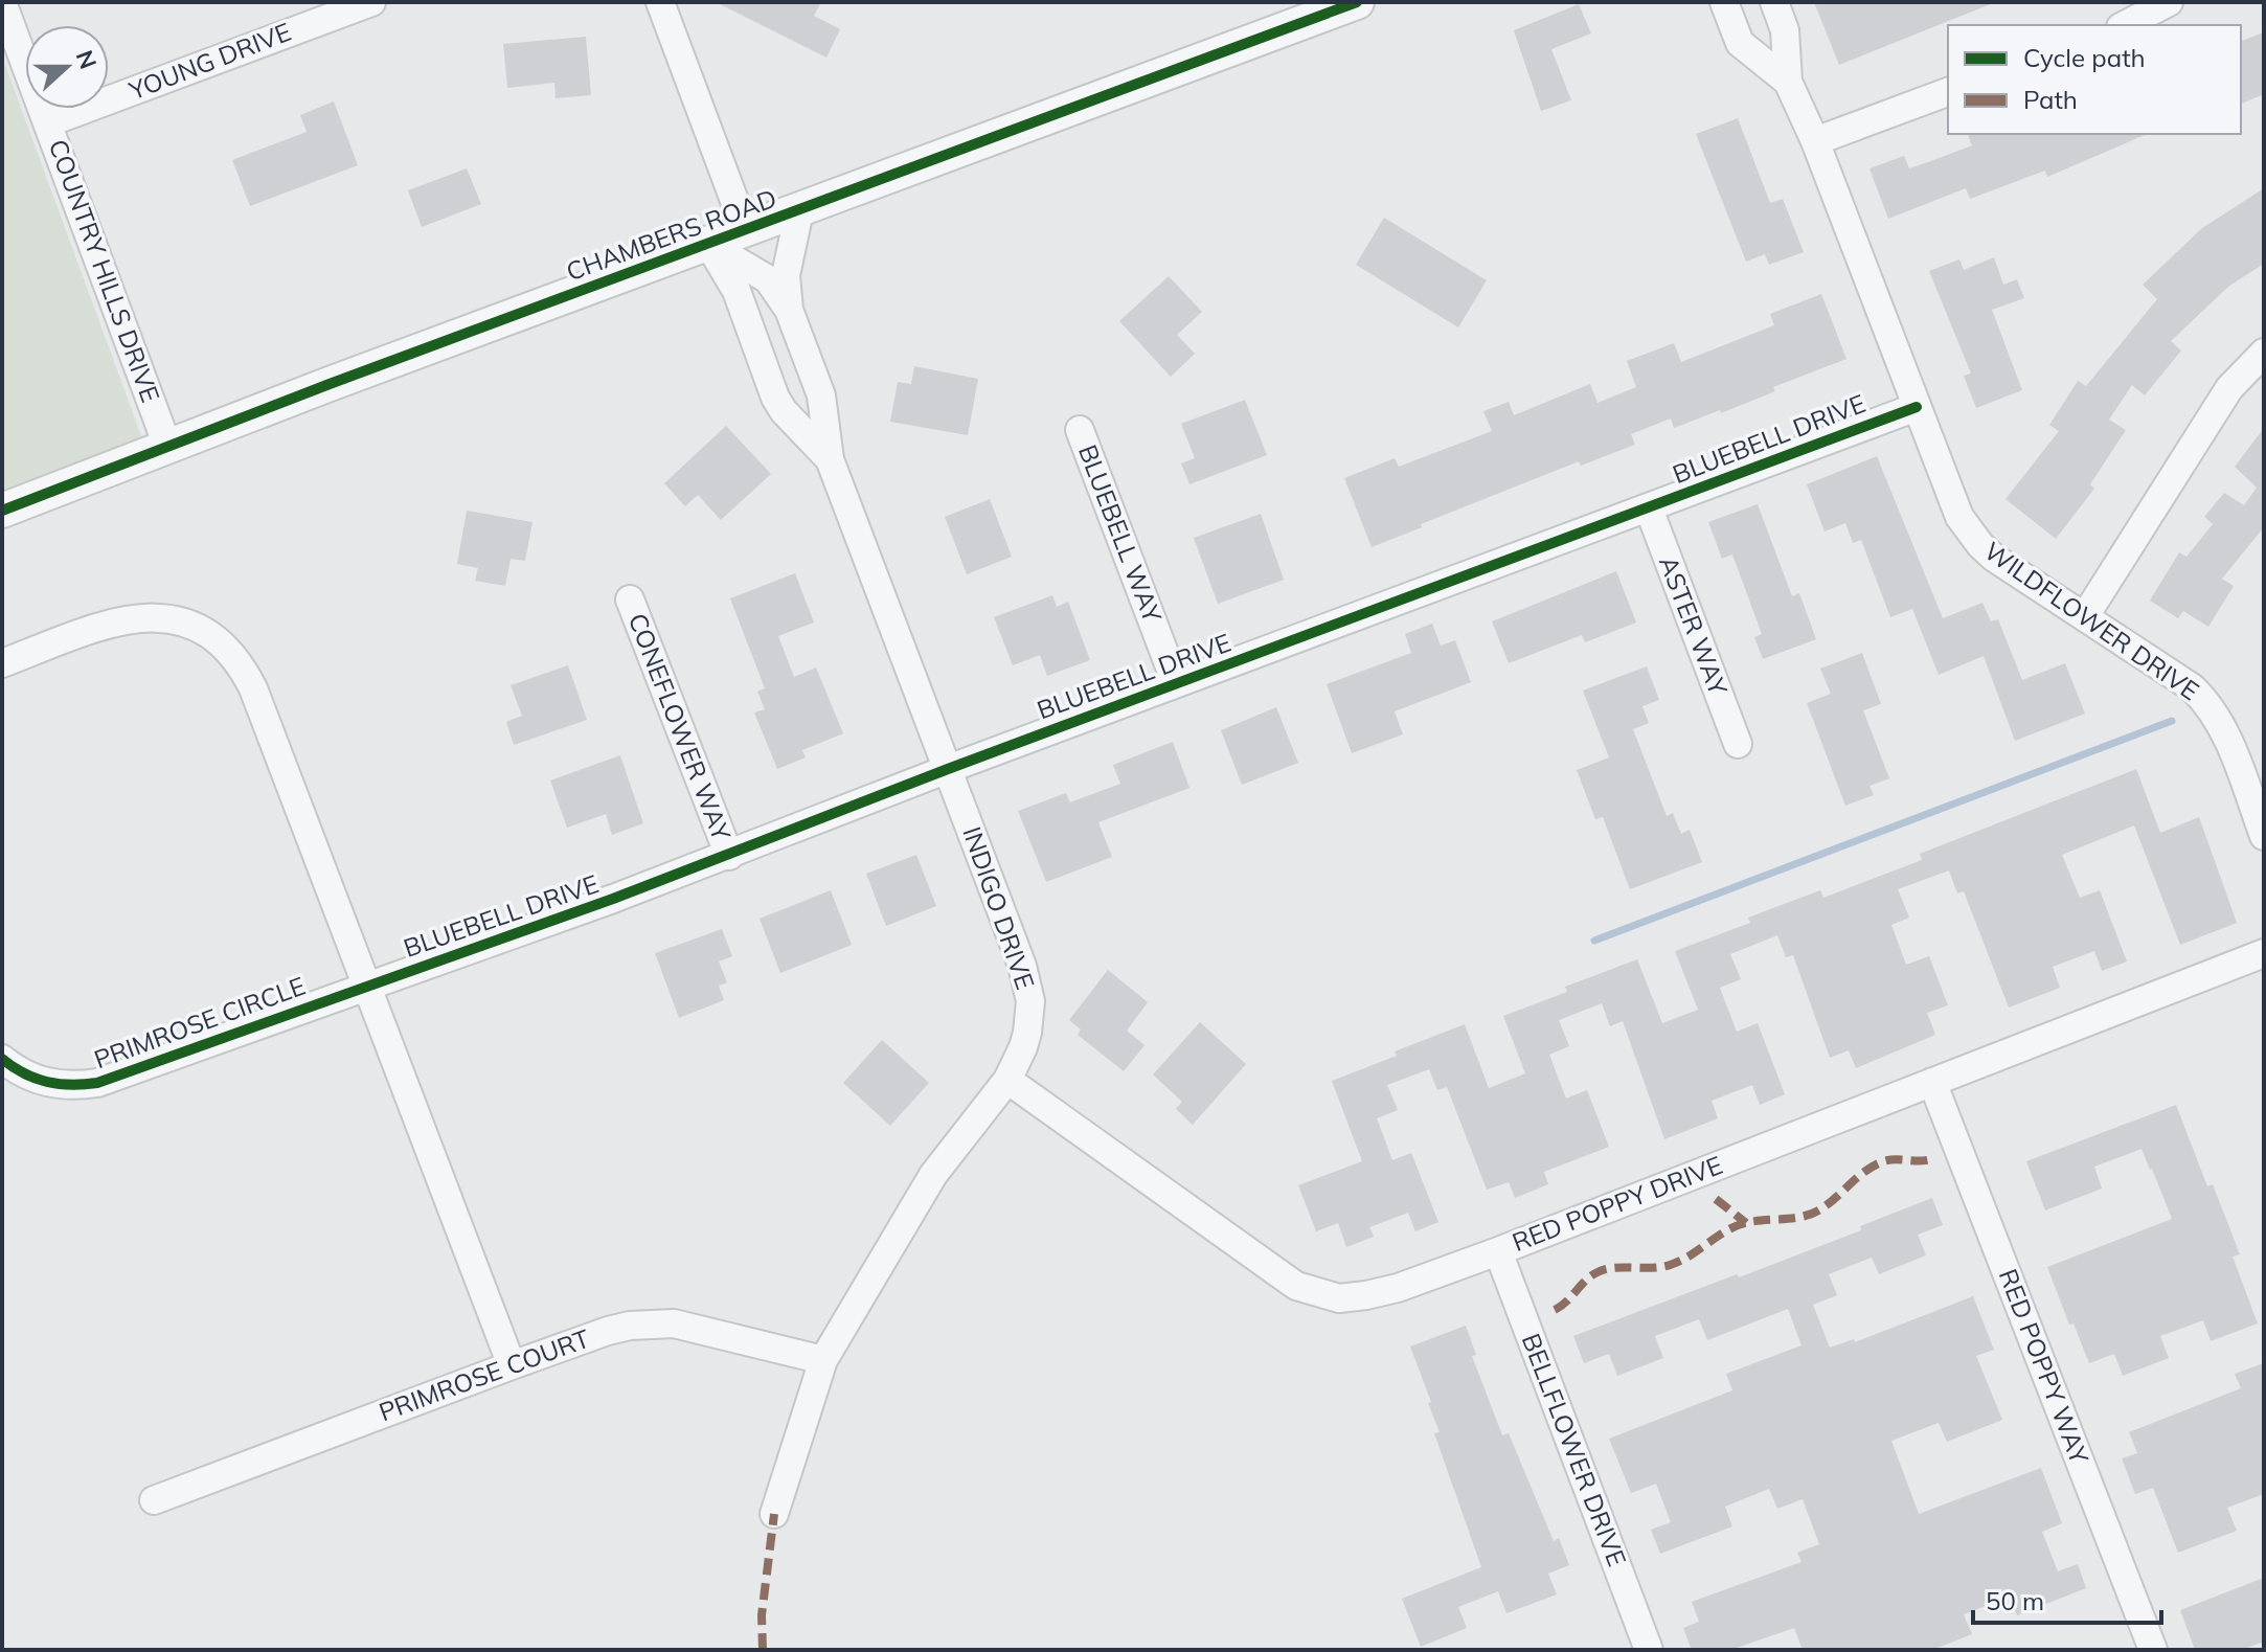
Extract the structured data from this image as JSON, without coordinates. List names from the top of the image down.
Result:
{
  "streets": {
    "street": [
      "YOUNG DRIVE",
      "CHAMBERS ROAD",
      "COUNTRY HILLS DRIVE",
      "BLUEBELL DRIVE",
      "BLUEBELL WAY",
      "WILDFLOWER DRIVE",
      "ASTER WAY",
      "CONEFLOWER WAY",
      "INDIGO DRIVE",
      "PRIMROSE CIRCLE",
      "RED POPPY DRIVE",
      "RED POPPY WAY",
      "PRIMROSE COURT",
      "BELLFLOWER DRIVE"
    ]
  },
  "crossings": [
    ["YOUNG DRIVE", "COUNTRY HILLS DRIVE"],
    ["CHAMBERS ROAD", "COUNTRY HILLS DRIVE"],
    ["CHAMBERS ROAD", "INDIGO DRIVE"],
    ["BLUEBELL DRIVE", "BLUEBELL WAY"],
    ["BLUEBELL DRIVE", "WILDFLOWER DRIVE"],
    ["BLUEBELL DRIVE", "ASTER WAY"],
    ["BLUEBELL DRIVE", "CONEFLOWER WAY"],
    ["BLUEBELL DRIVE", "INDIGO DRIVE"],
    ["BLUEBELL DRIVE", "PRIMROSE CIRCLE"],
    ["INDIGO DRIVE", "RED POPPY DRIVE"],
    ["INDIGO DRIVE", "PRIMROSE COURT"],
    ["RED POPPY DRIVE", "RED POPPY WAY"],
    ["RED POPPY DRIVE", "BELLFLOWER DRIVE"]
  ],
  "legend": ["Cycle path", "Path"],
  "scale_bar": "50 m",
  "north": "right"
}
